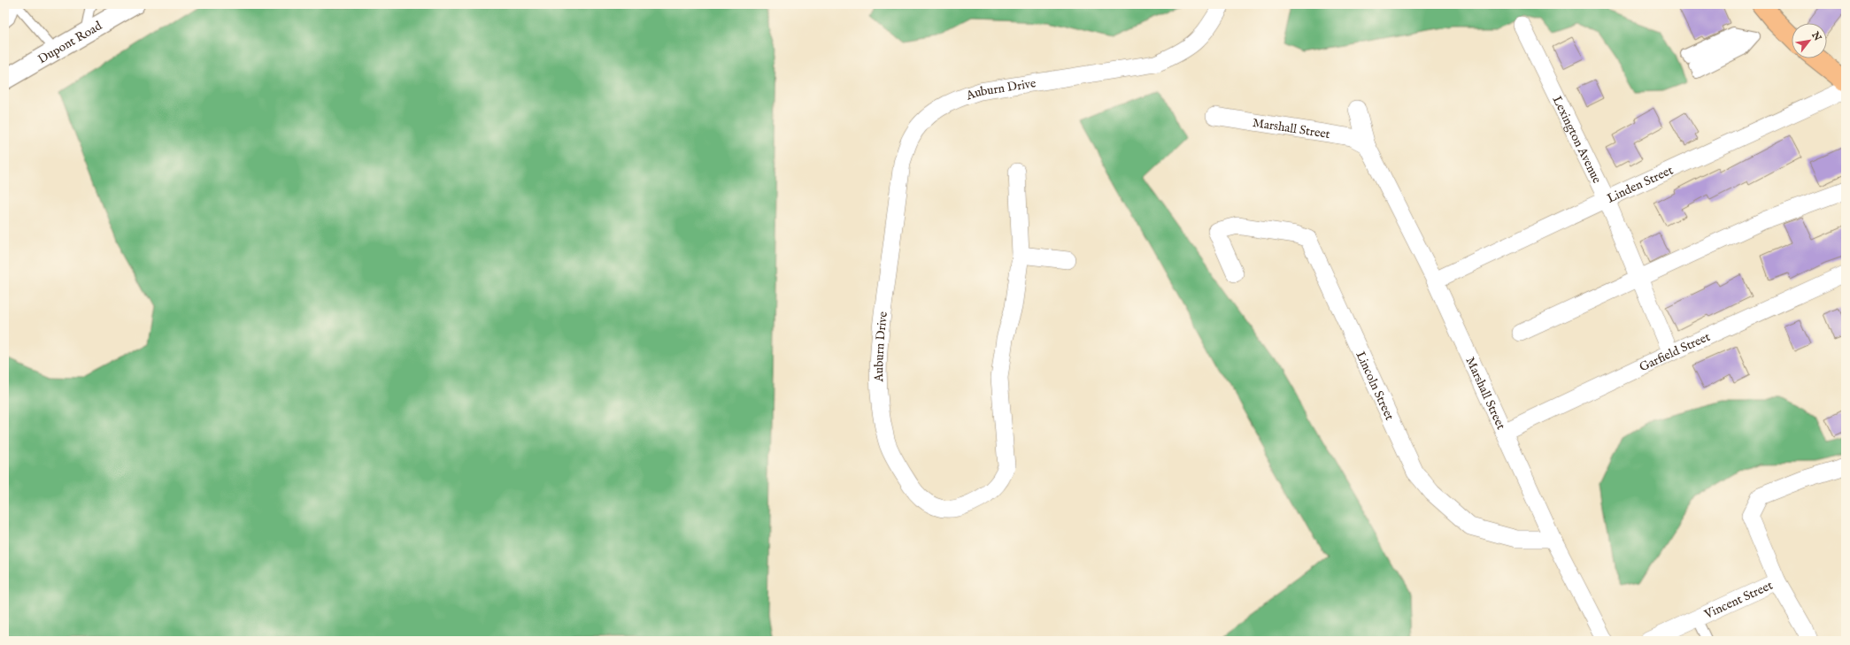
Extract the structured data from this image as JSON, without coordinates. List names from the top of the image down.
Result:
{
  "streets": {
    "street": [
      "Dupont Road",
      "Auburn Drive",
      "Marshall Street",
      "Lexington Avenue",
      "Linden Street",
      "Garfield Street",
      "Lincoln Street",
      "Vincent Street"
    ]
  },
  "crossings": [
    ["Marshall Street", "Linden Street"],
    ["Marshall Street", "Garfield Street"],
    ["Marshall Street", "Lincoln Street"],
    ["Lexington Avenue", "Linden Street"],
    ["Lexington Avenue", "Garfield Street"]
  ],
  "north": "top right"
}
